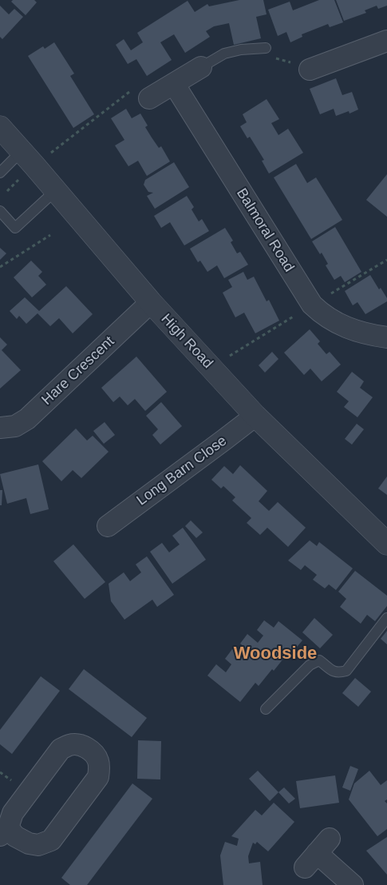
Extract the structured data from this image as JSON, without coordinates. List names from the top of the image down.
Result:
{
  "streets": {
    "street": [
      "Balmoral Road",
      "High Road",
      "Hare Crescent",
      "Long Barn Close"
    ]
  },
  "crossings": [
    ["High Road", "Hare Crescent"],
    ["High Road", "Long Barn Close"]
  ],
  "districts": ["Woodside"]
}
